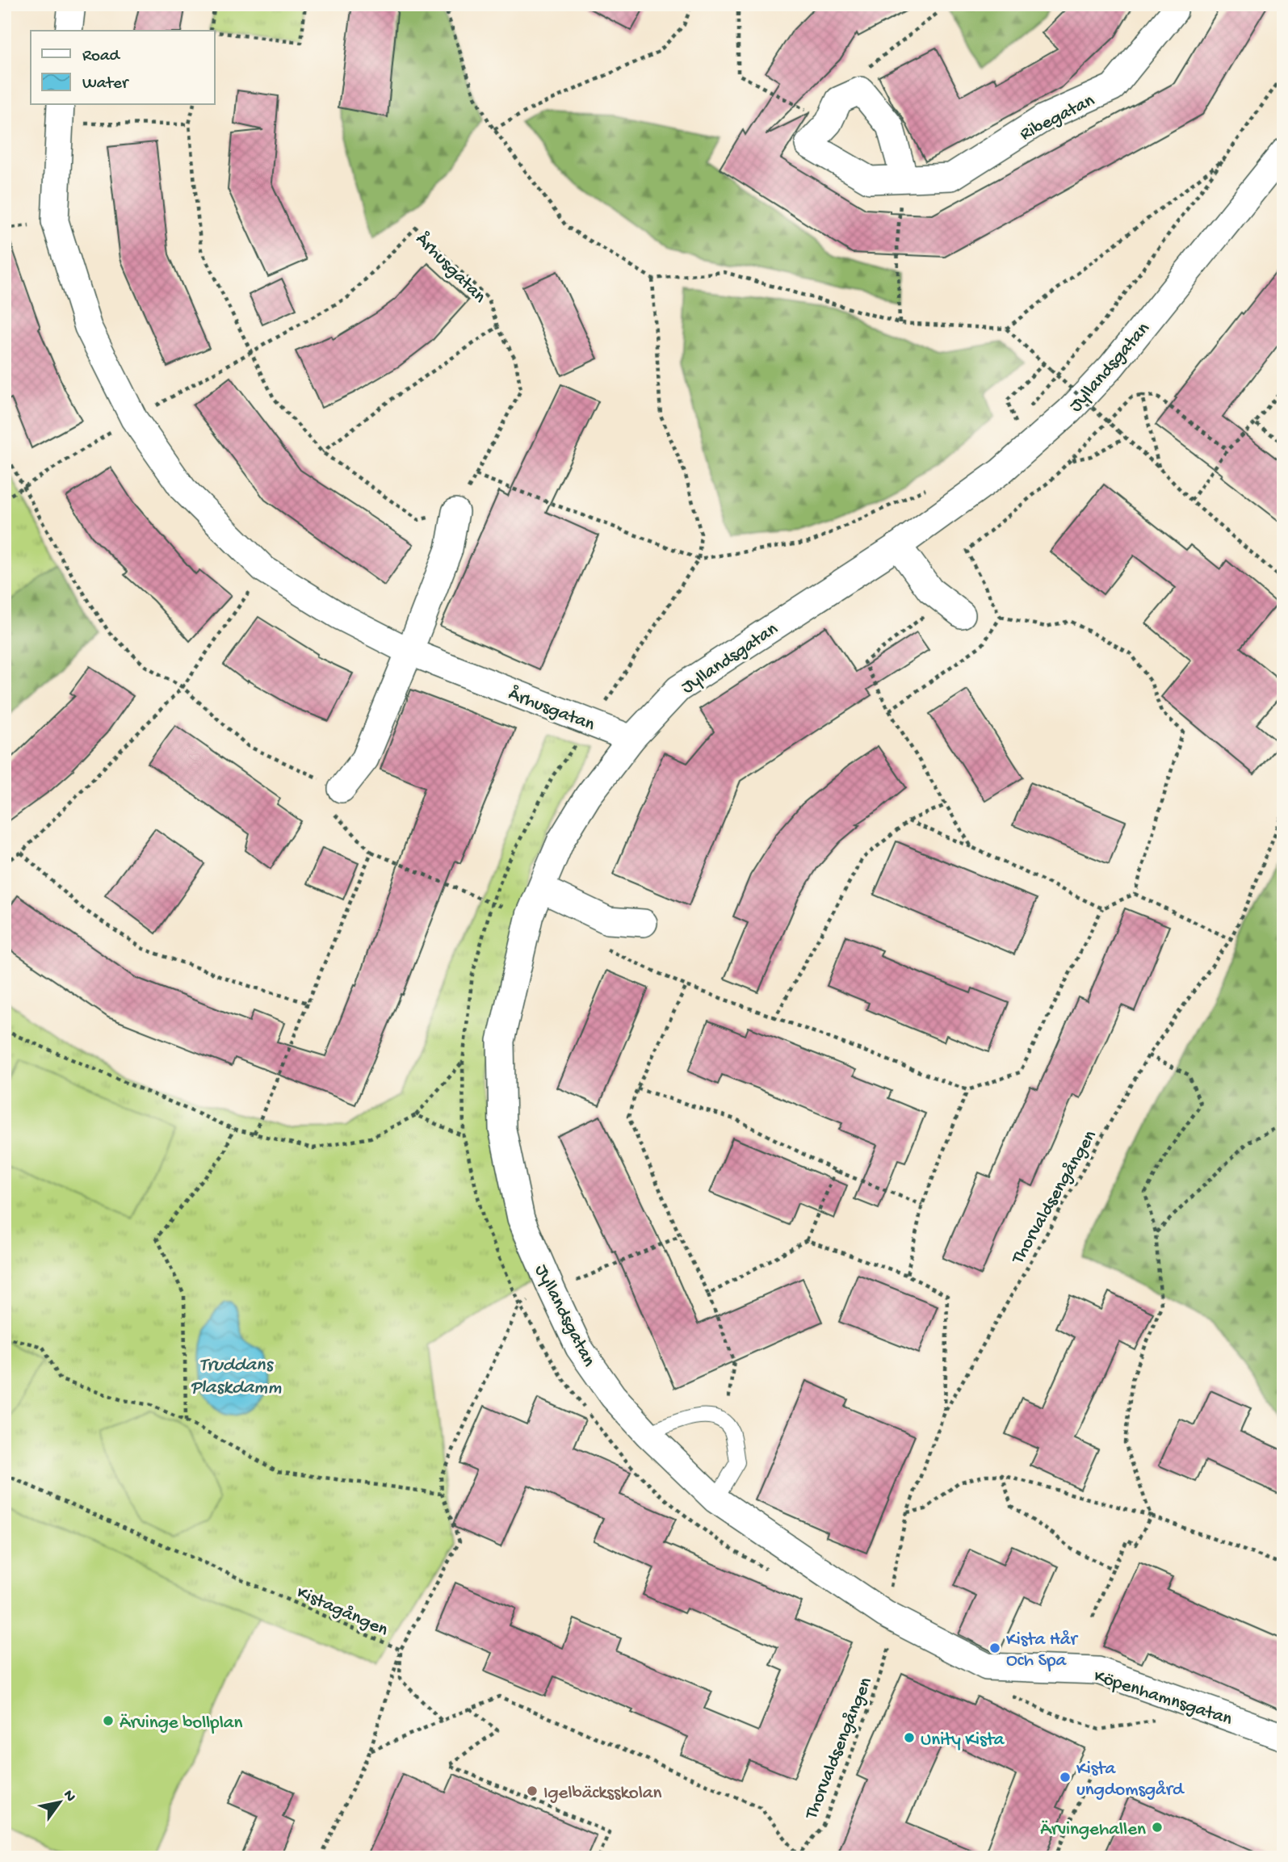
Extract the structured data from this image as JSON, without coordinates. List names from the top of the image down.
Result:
{
  "streets": {
    "street": [
      "Ribegatan",
      "Århusgatan",
      "Jyllandsgatan",
      "Köpenhamnsgatan"
    ],
    "path": ["Thorvaldsengången", "Kistagången"]
  },
  "crossings": [
    ["Århusgatan", "Jyllandsgatan"],
    ["Jyllandsgatan", "Thorvaldsengången"],
    ["Jyllandsgatan", "Köpenhamnsgatan"],
    ["Thorvaldsengången", "Köpenhamnsgatan"]
  ],
  "water": ["Truddans Plaskdamm"],
  "places": [
    "Kista Hår Och Spa",
    "Ärvinge bollplan",
    "Unity Kista",
    "Kista ungdomsgård",
    "Igelbäcksskolan",
    "Ärvingehallen"
  ],
  "legend": ["Road", "Water"],
  "north": "top right"
}
